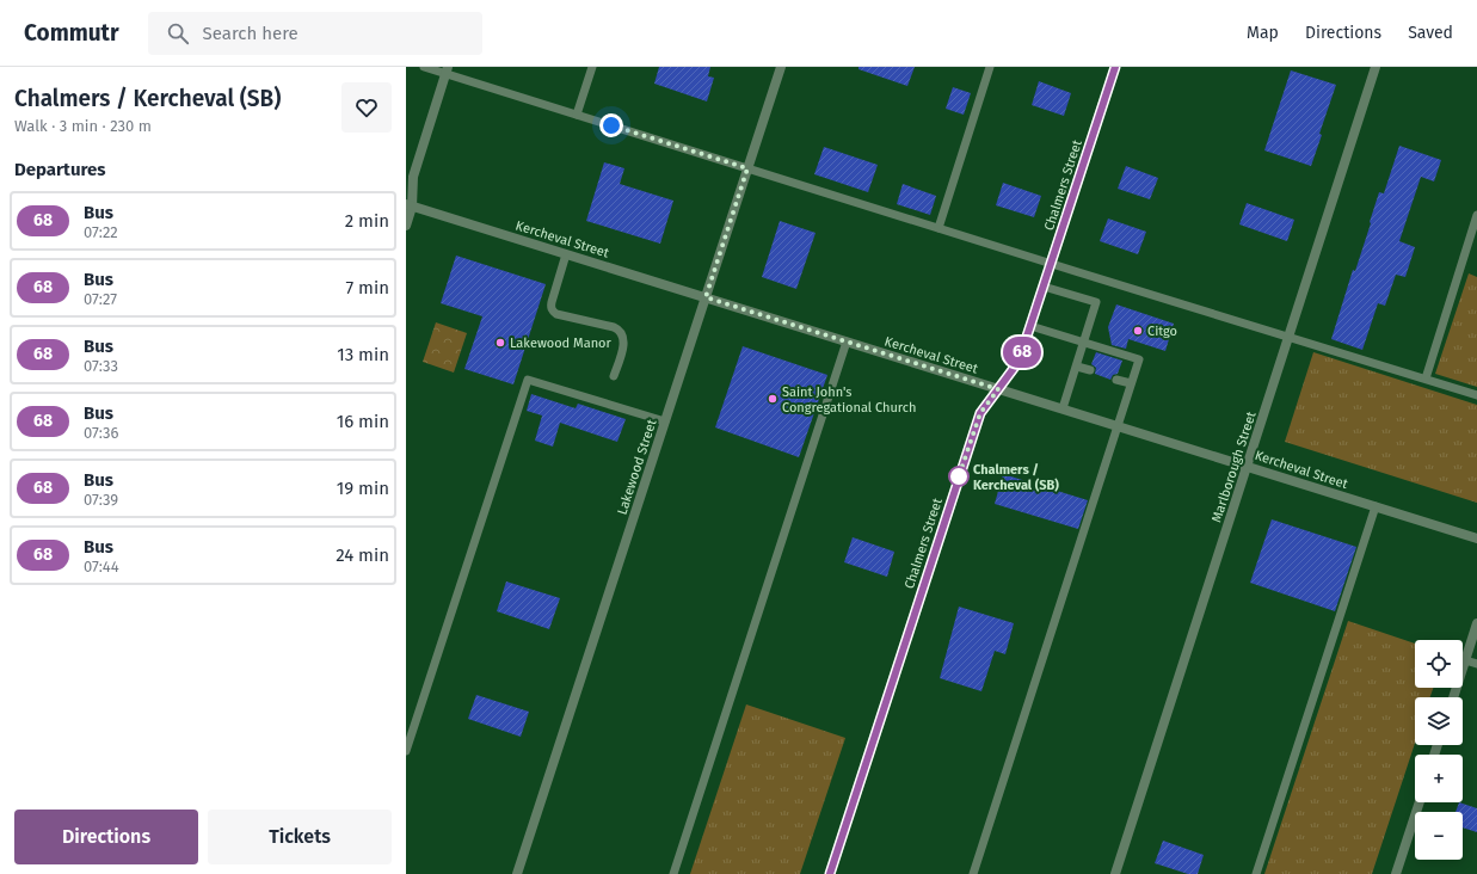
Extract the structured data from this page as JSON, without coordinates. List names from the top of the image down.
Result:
{
  "streets": {
    "street": [
      "Chalmers Street",
      "Kercheval Street",
      "Lakewood Street",
      "Marlborough Street"
    ]
  },
  "crossings": [
    ["Chalmers Street", "Kercheval Street"],
    ["Kercheval Street", "Lakewood Street"],
    ["Kercheval Street", "Marlborough Street"]
  ],
  "places": [
    "Citgo",
    "Lakewood Manor",
    "Saint John's Congregational Church",
    "Chalmers / Kercheval (SB)"
  ],
  "lines": ["bus line 68"],
  "page": {
    "header": "Commutr",
    "search": "Search here",
    "nav": ["Map", "Directions", "Saved"],
    "heading": [
      ["Chalmers / Kercheval (SB)", "Walk · 3 min · 230 m"],
      "Departures"
    ],
    "on_map": "68",
    "list": [
      {
        "mark": "68",
        "name": "Bus",
        "note": "07:22",
        "value": "2 min"
      },
      {
        "mark": "68",
        "name": "Bus",
        "note": "07:27",
        "value": "7 min"
      },
      {
        "mark": "68",
        "name": "Bus",
        "note": "07:33",
        "value": "13 min"
      },
      {
        "mark": "68",
        "name": "Bus",
        "note": "07:36",
        "value": "16 min"
      },
      {
        "mark": "68",
        "name": "Bus",
        "note": "07:39",
        "value": "19 min"
      },
      {
        "mark": "68",
        "name": "Bus",
        "note": "07:44",
        "value": "24 min"
      }
    ],
    "map_buttons": ["+", "−"],
    "buttons": ["Directions", "Tickets"]
  }
}
